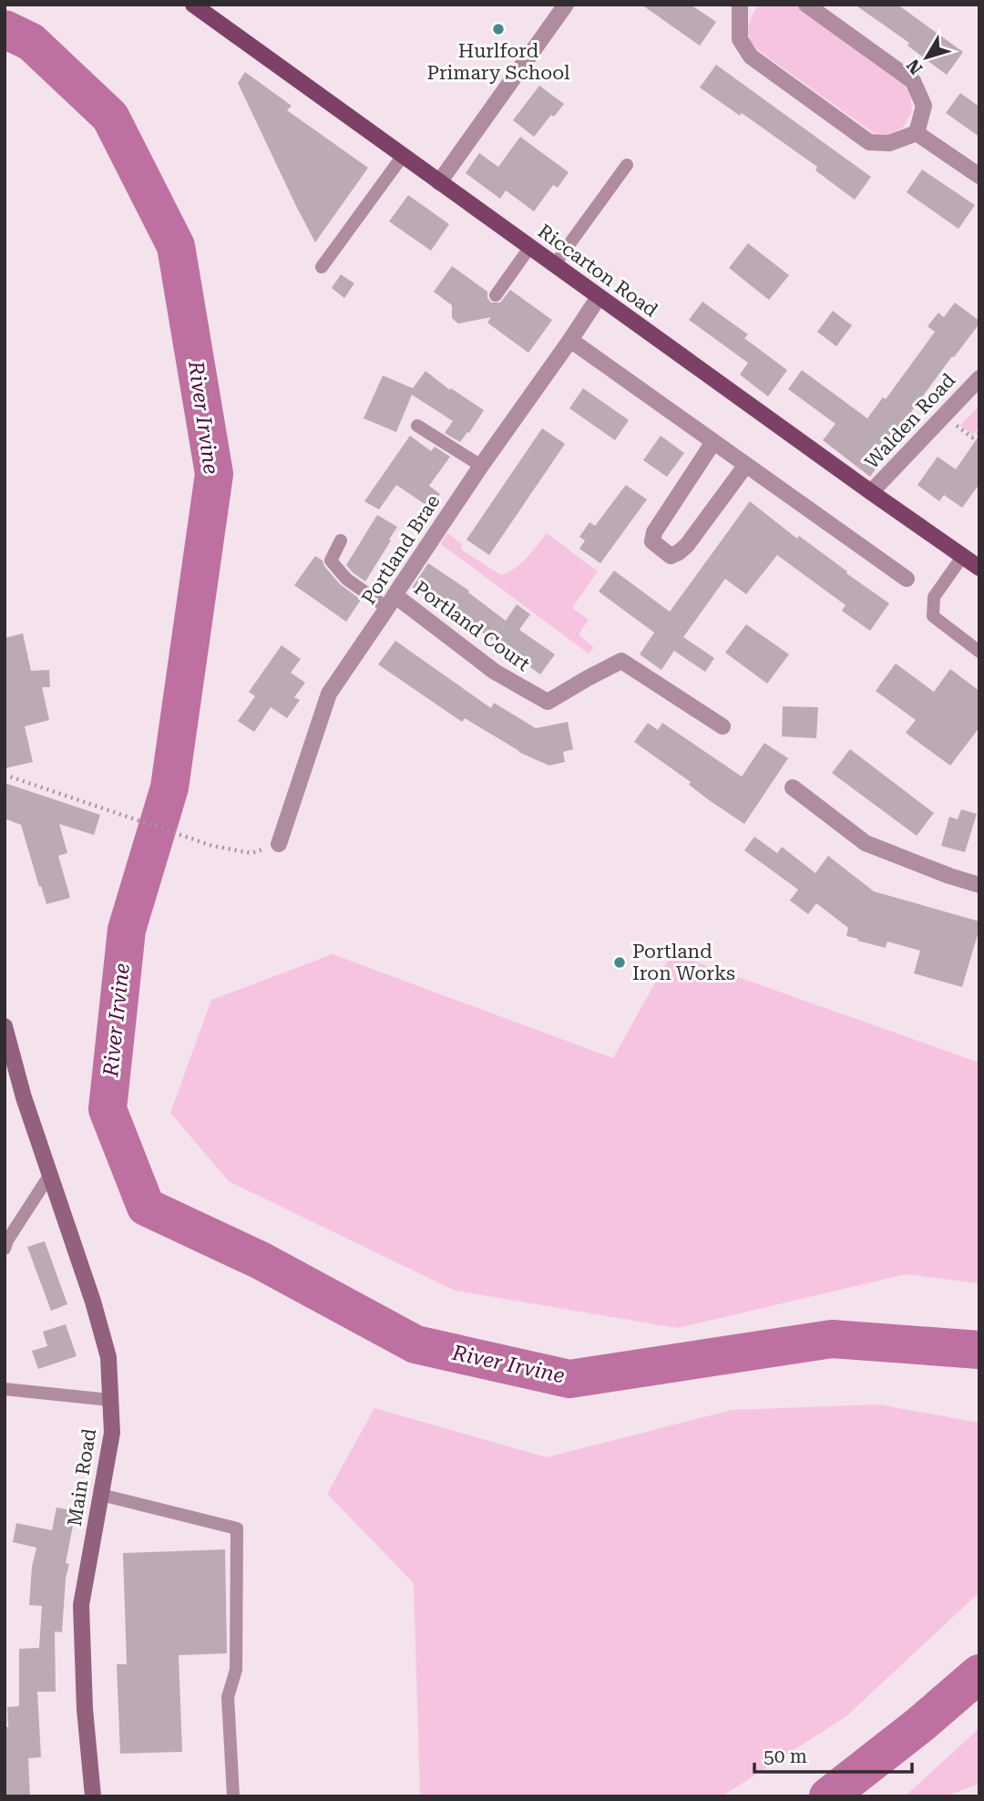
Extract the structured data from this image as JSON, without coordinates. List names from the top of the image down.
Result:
{
  "streets": {
    "main road": ["Riccarton Road", "Main Road"],
    "street": ["Walden Road", "Portland Brae", "Portland Court"]
  },
  "crossings": [
    ["Riccarton Road", "Walden Road"],
    ["Riccarton Road", "Portland Brae"],
    ["Portland Brae", "Portland Court"]
  ],
  "water": ["River Irvine"],
  "places": ["Hurlford Primary School", "Portland Iron Works"],
  "scale_bar": "50 m",
  "north": "bottom left"
}
